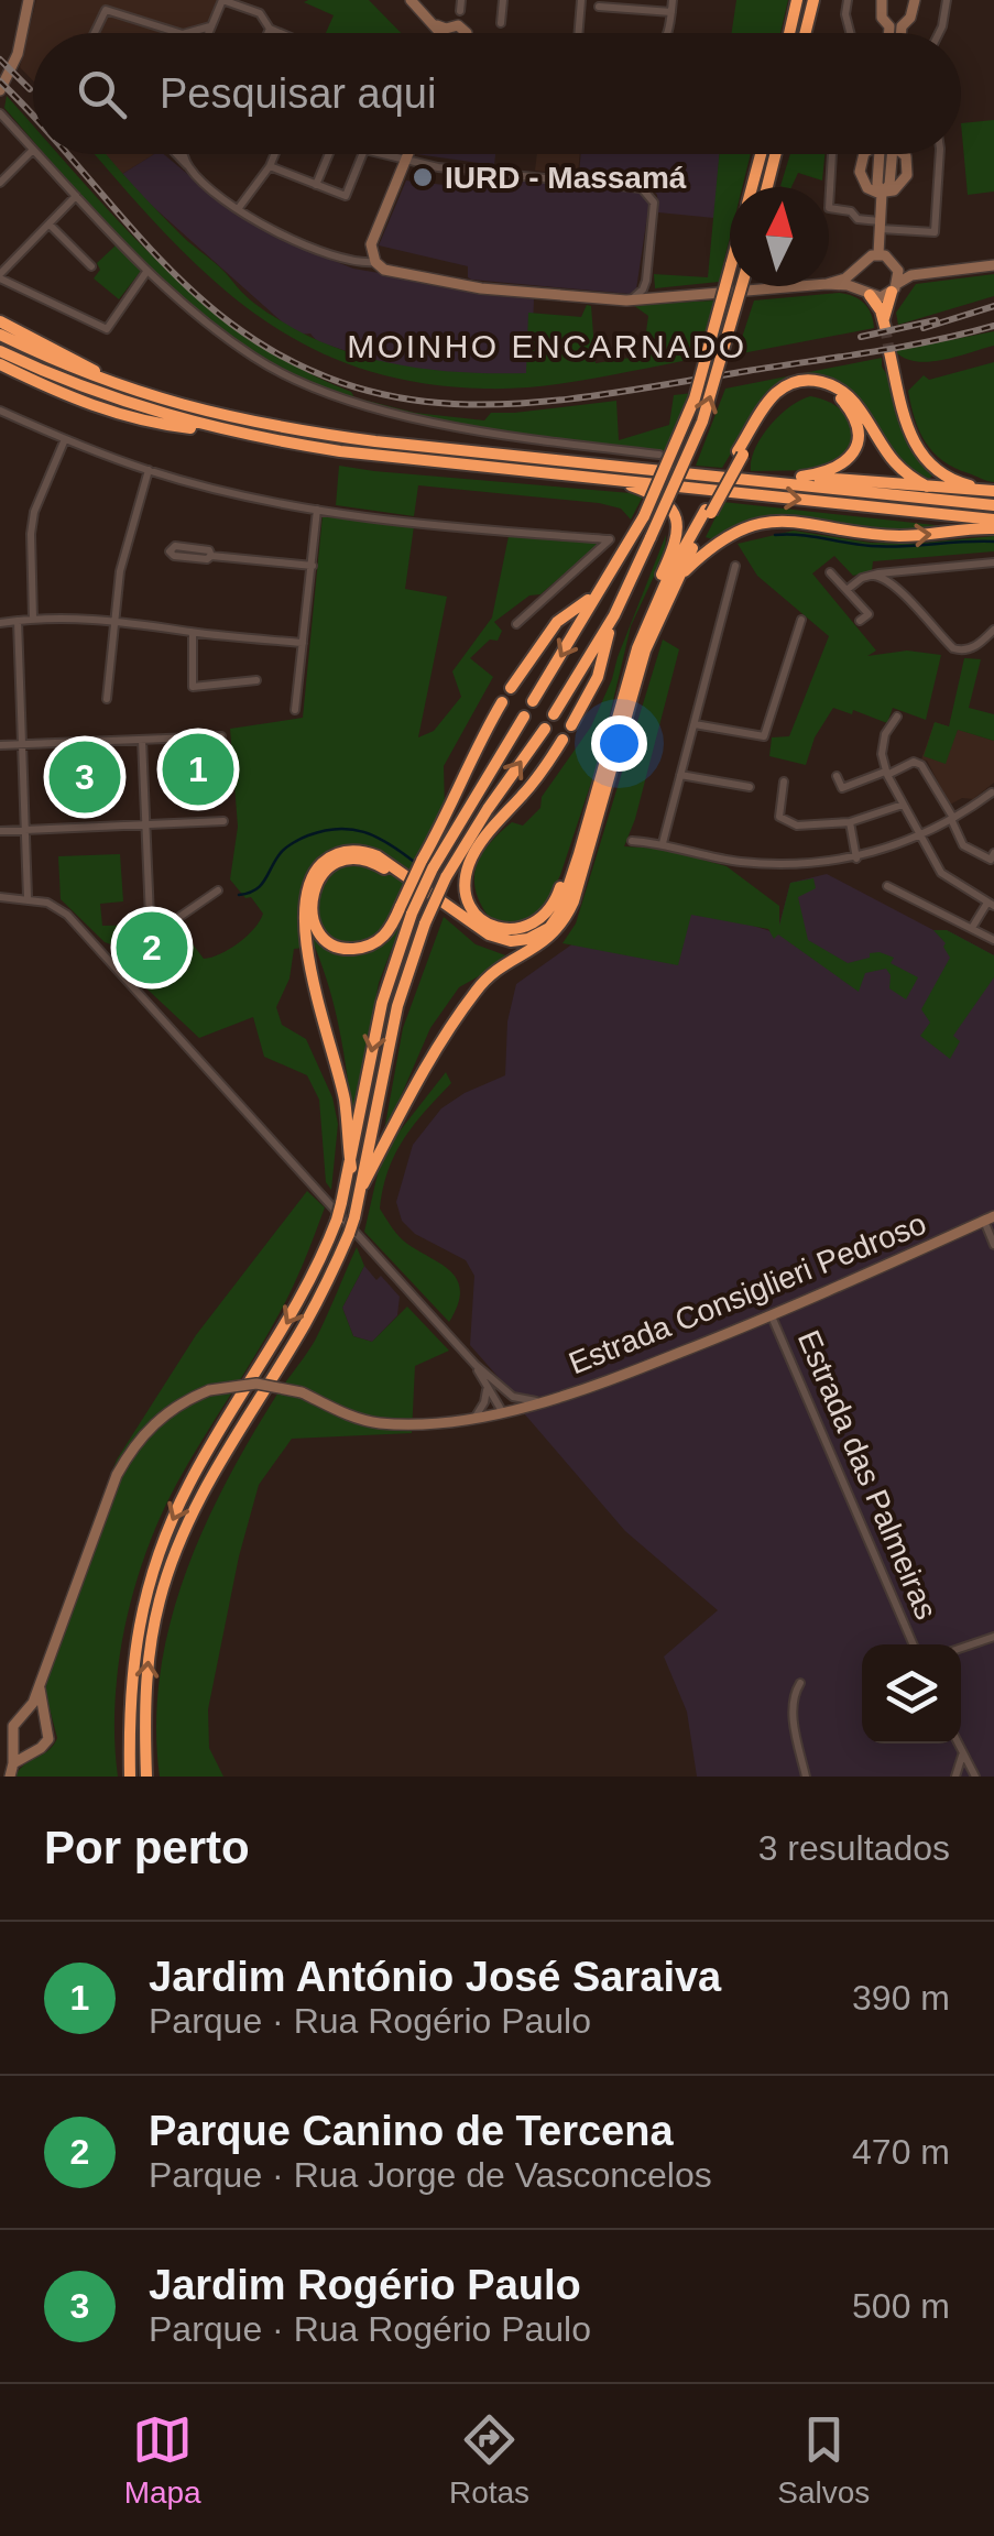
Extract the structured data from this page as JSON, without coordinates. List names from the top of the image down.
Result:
{
  "streets": {
    "street": ["Estrada Consiglieri Pedroso", "Estrada das Palmeiras"]
  },
  "crossings": [
    ["Estrada Consiglieri Pedroso", "Estrada das Palmeiras"]
  ],
  "districts": ["MOINHO ENCARNADO"],
  "places": ["IURD - Massamá"],
  "north": "top",
  "page": {
    "search": "Pesquisar aqui",
    "pins": ["1", "3", "2"],
    "heading": ["Por perto", "3 resultados"],
    "list": [
      {
        "mark": "1",
        "name": "Jardim António José Saraiva",
        "note": "Parque · Rua Rogério Paulo",
        "value": "390 m"
      },
      {
        "mark": "2",
        "name": "Parque Canino de Tercena",
        "note": "Parque · Rua Jorge de Vasconcelos",
        "value": "470 m"
      },
      {
        "mark": "3",
        "name": "Jardim Rogério Paulo",
        "note": "Parque · Rua Rogério Paulo",
        "value": "500 m"
      }
    ],
    "nav": ["Mapa", "Rotas", "Salvos"]
  }
}
